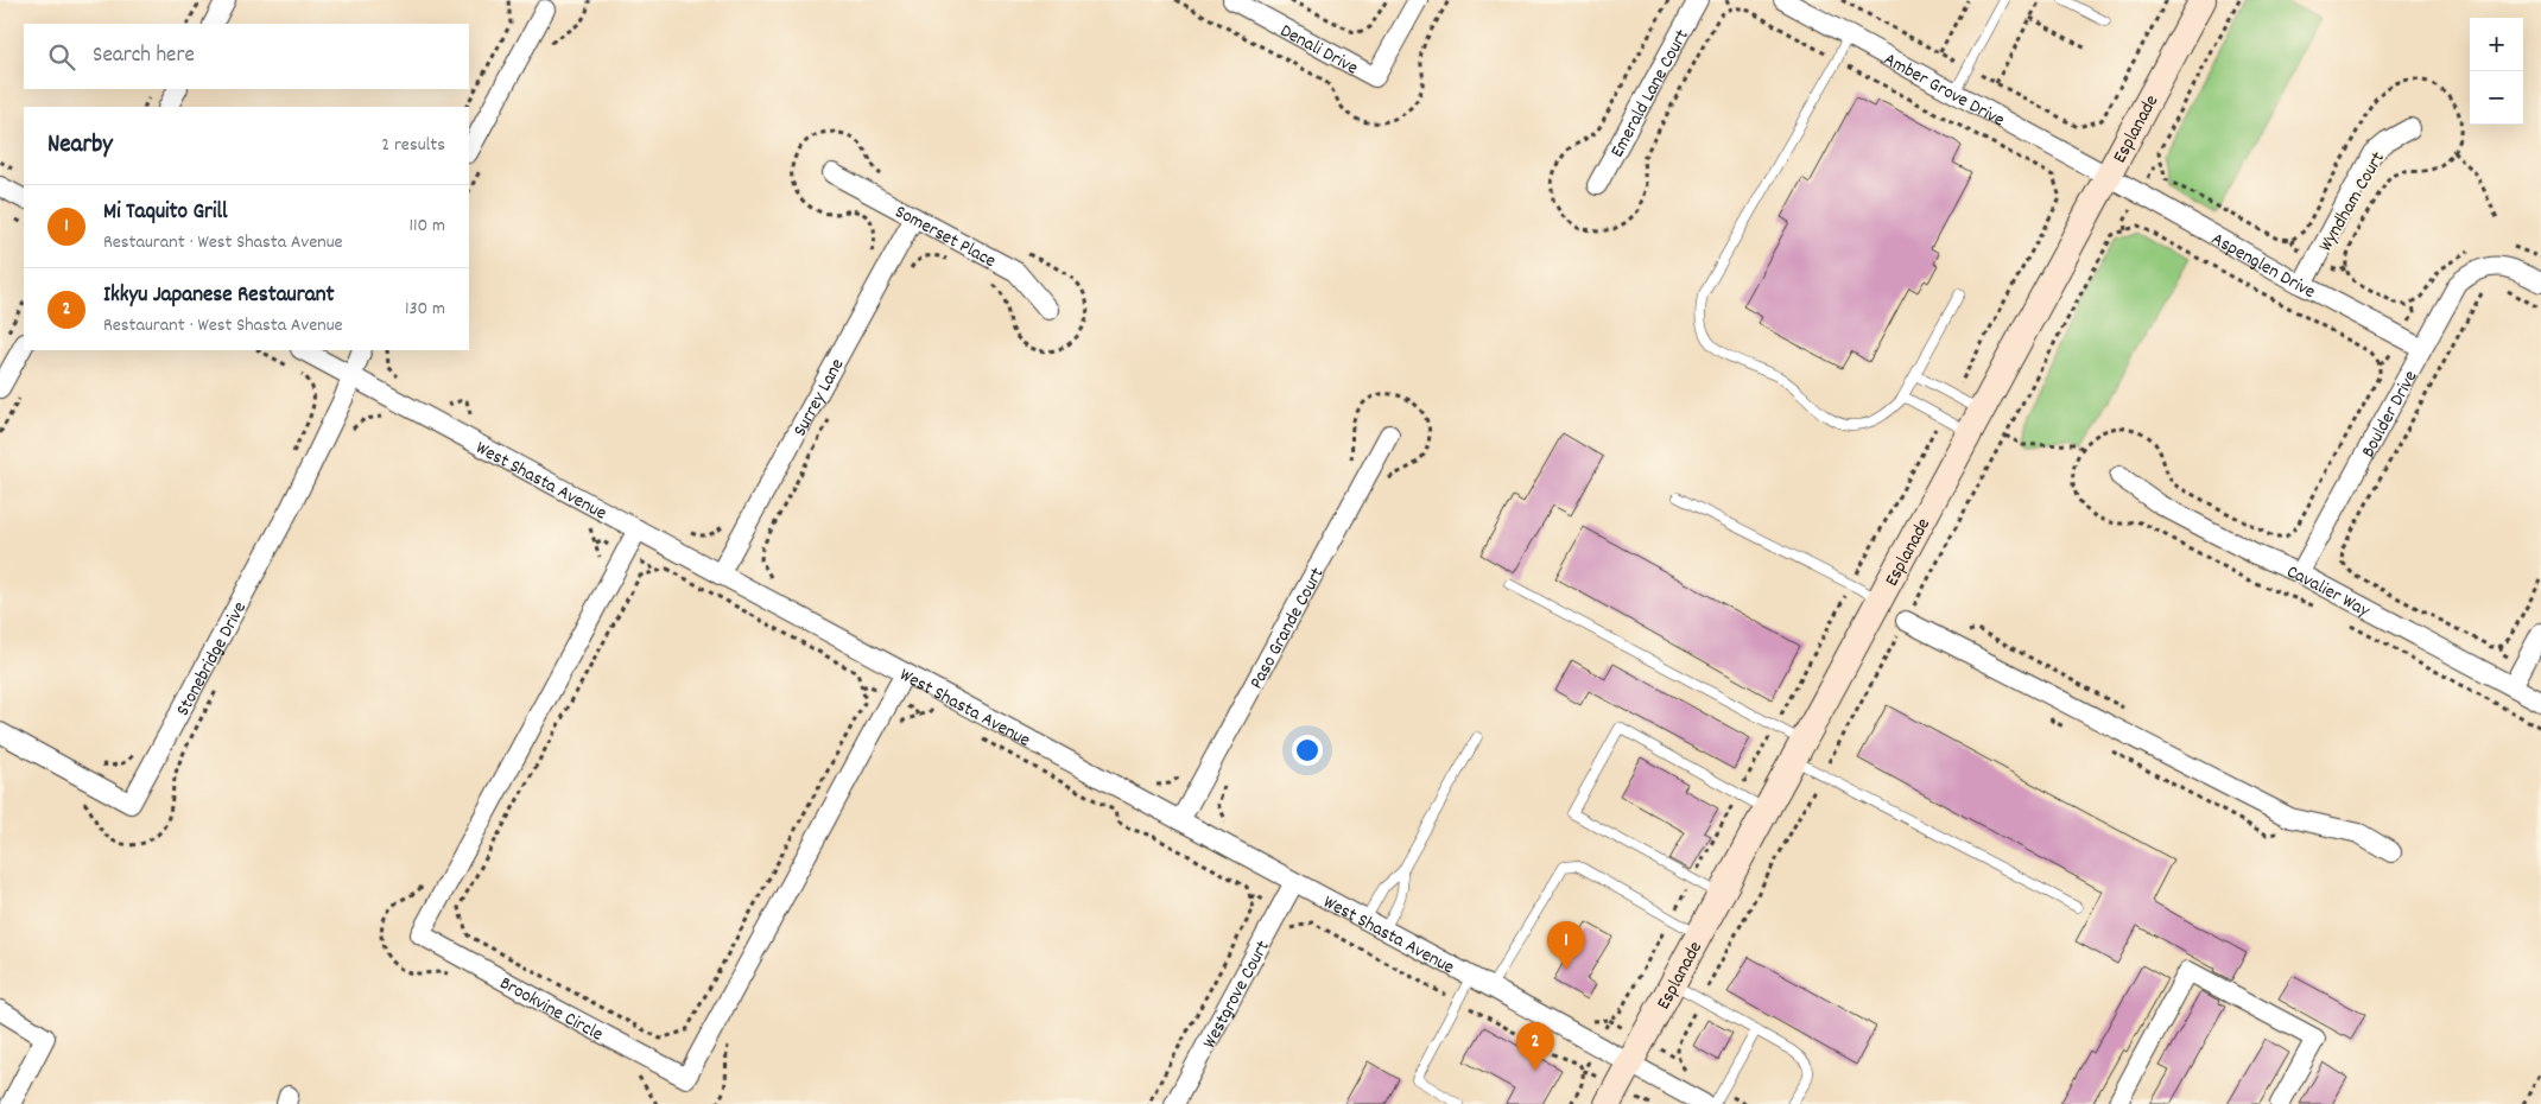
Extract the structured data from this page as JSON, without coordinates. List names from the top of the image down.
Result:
{
  "streets": {
    "main road": ["Esplanade"],
    "street": [
      "Denali Drive",
      "Amber Grove Drive",
      "Emerald Lane Court",
      "Wyndham Court",
      "Somerset Place",
      "Aspenglen Drive",
      "Surrey Lane",
      "Boulder Drive",
      "West Shasta Avenue",
      "Cavalier Way",
      "Paso Grande Court",
      "Stonebridge Drive",
      "Westgrove Court",
      "Brookvine Circle"
    ]
  },
  "crossings": [
    ["Amber Grove Drive", "Esplanade"],
    ["Amber Grove Drive", "Aspenglen Drive"],
    ["Esplanade", "Aspenglen Drive"],
    ["Esplanade", "West Shasta Avenue"],
    ["Wyndham Court", "Aspenglen Drive"],
    ["Somerset Place", "Surrey Lane"],
    ["Aspenglen Drive", "Boulder Drive"],
    ["Surrey Lane", "West Shasta Avenue"],
    ["Boulder Drive", "Cavalier Way"],
    ["West Shasta Avenue", "Paso Grande Court"],
    ["West Shasta Avenue", "Stonebridge Drive"],
    ["West Shasta Avenue", "Westgrove Court"],
    ["West Shasta Avenue", "Brookvine Circle"]
  ],
  "page": {
    "map_buttons": ["+", "−"],
    "search": "Search here",
    "heading": ["Nearby", "2 results"],
    "list": [
      {
        "mark": "1",
        "name": "Mi Taquito Grill",
        "note": "Restaurant · West Shasta Avenue",
        "value": "110 m"
      },
      {
        "mark": "2",
        "name": "Ikkyu Japanese Restaurant",
        "note": "Restaurant · West Shasta Avenue",
        "value": "130 m"
      }
    ],
    "pins": ["1", "2"]
  }
}
